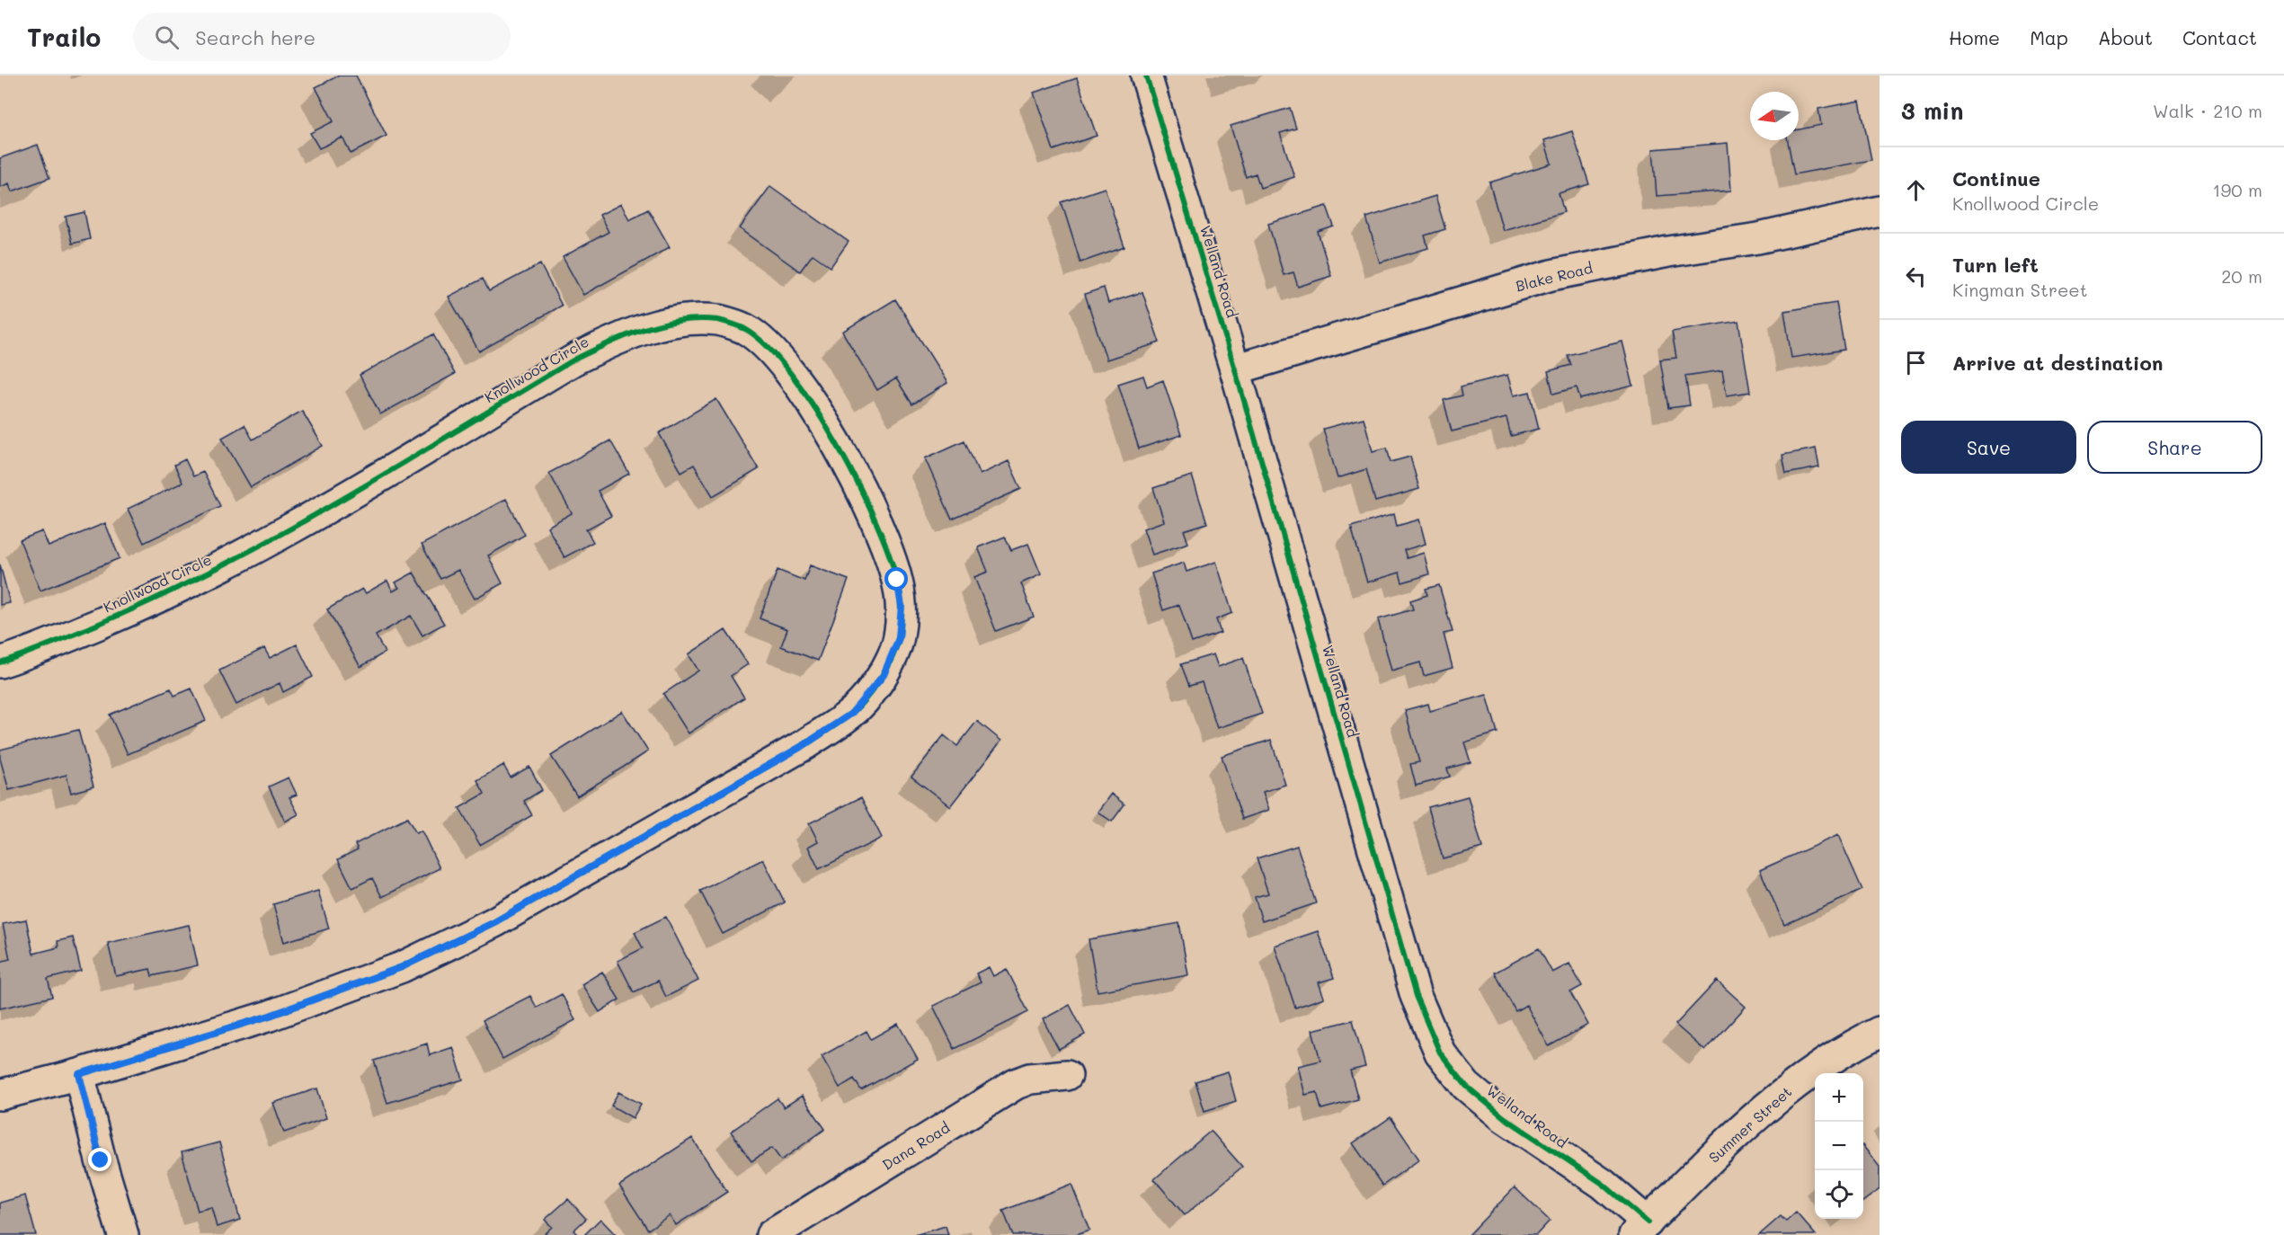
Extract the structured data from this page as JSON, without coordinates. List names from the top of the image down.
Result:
{
  "streets": {
    "street": [
      "Welland Road",
      "Blake Road",
      "Knollwood Circle",
      "Summer Street",
      "Dana Road"
    ]
  },
  "crossings": [
    ["Welland Road", "Blake Road"],
    ["Welland Road", "Summer Street"]
  ],
  "north": "left",
  "page": {
    "header": "Trailo",
    "search": "Search here",
    "nav": [
      "Home",
      "Map",
      "About",
      "Contact"
    ],
    "heading": ["3 min", "Walk · 210 m"],
    "list": [
      ["Continue", "Knollwood Circle", "190 m"],
      ["Turn left", "Kingman Street", "20 m"],
      "Arrive at destination"
    ],
    "buttons": ["Save", "Share"],
    "map_buttons": ["+", "−"]
  }
}
